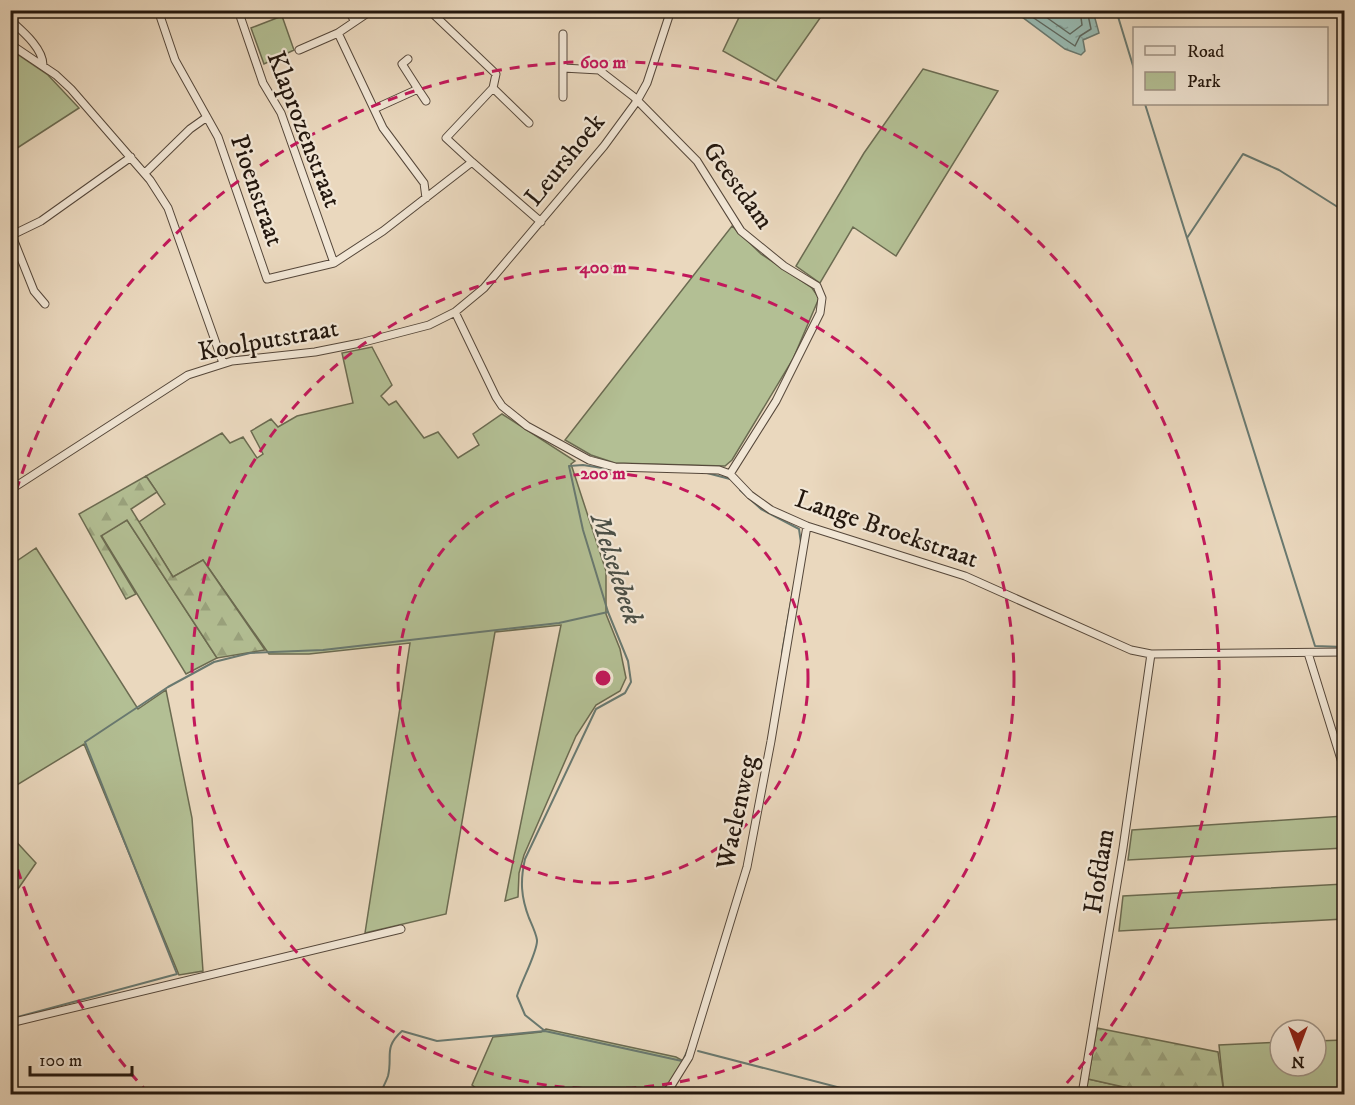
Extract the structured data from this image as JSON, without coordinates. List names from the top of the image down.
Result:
{
  "streets": {
    "street": [
      "Klaprozenstraat",
      "Leurshoek",
      "Geestdam",
      "Pioenstraat",
      "Koolputstraat",
      "Lange Broekstraat",
      "Waelenweg",
      "Hofdam"
    ]
  },
  "crossings": [
    ["Klaprozenstraat", "Pioenstraat"],
    ["Leurshoek", "Geestdam"],
    ["Leurshoek", "Koolputstraat"],
    ["Geestdam", "Lange Broekstraat"],
    ["Lange Broekstraat", "Waelenweg"],
    ["Lange Broekstraat", "Hofdam"]
  ],
  "water": ["Melselebeek"],
  "legend": ["Road", "Park"],
  "scale_bar": "100 m",
  "north": "bottom",
  "rings": ["600 m", "400 m", "200 m"]
}
